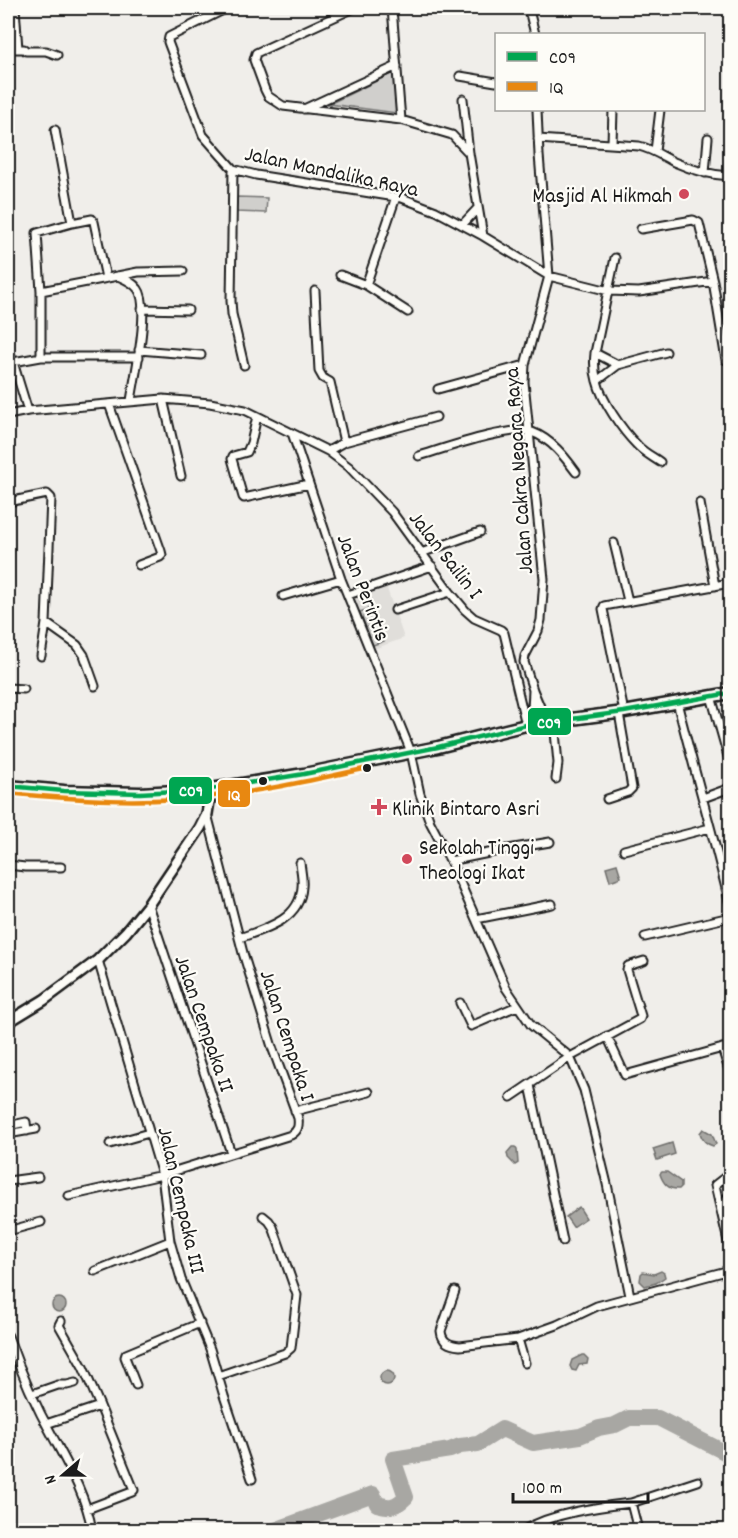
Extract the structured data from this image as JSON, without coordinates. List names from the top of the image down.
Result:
{
  "streets": {
    "street": [
      "Jalan Mandalika Raya",
      "Jalan Cakra Negara Raya",
      "Jalan Sailin I",
      "Jalan Perintis",
      "Jalan Cempaka II",
      "Jalan Cempaka I",
      "Jalan Cempaka III"
    ]
  },
  "crossings": [
    ["Jalan Mandalika Raya", "Jalan Cakra Negara Raya"],
    ["Jalan Cakra Negara Raya", "Jalan Sailin I"],
    ["Jalan Sailin I", "Jalan Perintis"],
    ["Jalan Cempaka II", "Jalan Cempaka I"],
    ["Jalan Cempaka I", "Jalan Cempaka III"]
  ],
  "places": {
    "other": ["Masjid Al Hikmah", "Sekolah Tinggi Theologi Ikat"],
    "health": ["Klinik Bintaro Asri"]
  },
  "lines": ["transit line C09", "transit line 1Q"],
  "legend": ["C09", "1Q"],
  "scale_bar": "100 m",
  "north": "left"
}
